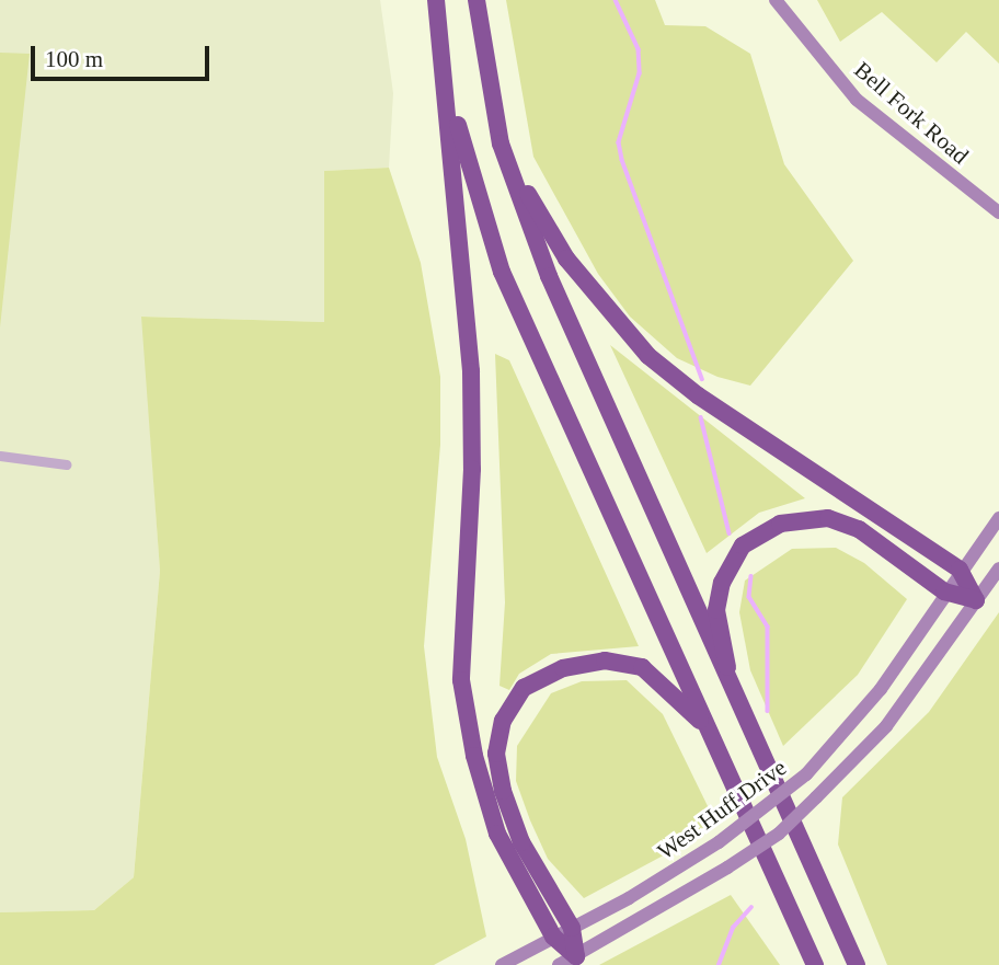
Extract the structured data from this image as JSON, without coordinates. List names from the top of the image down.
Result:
{
  "streets": {
    "main road": ["Bell Fork Road", "West Huff Drive"]
  },
  "scale_bar": "100 m"
}
